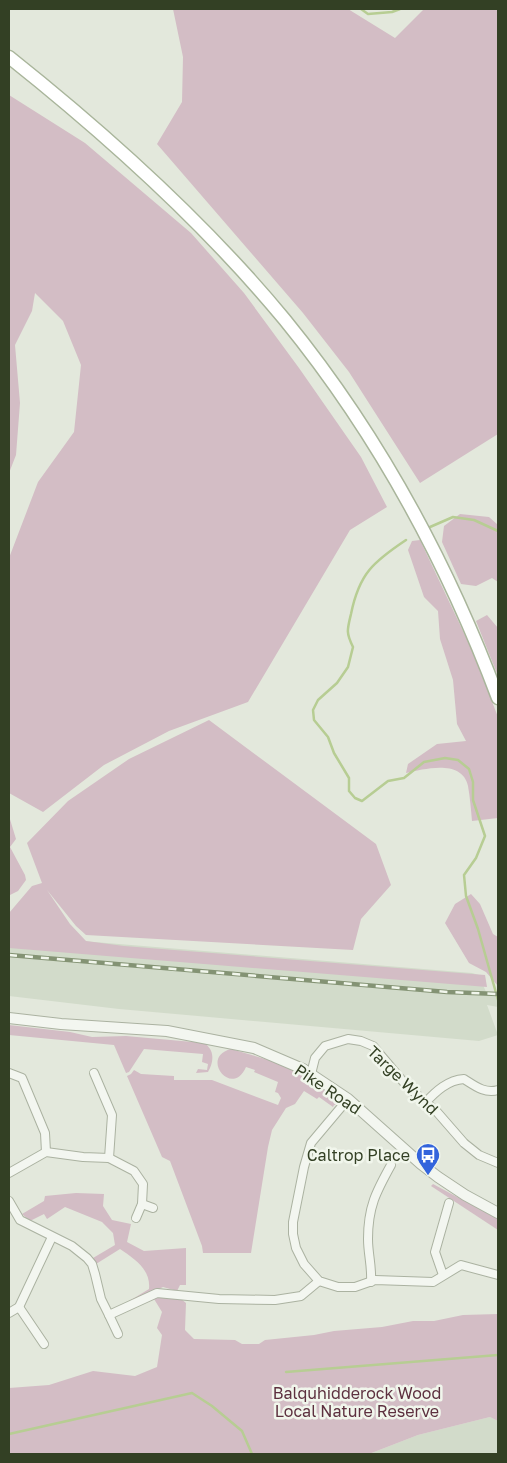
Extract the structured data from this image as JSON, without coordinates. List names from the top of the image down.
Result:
{
  "streets": {
    "street": ["Targe Wynd", "Pike Road"]
  },
  "crossings": [
    ["Targe Wynd", "Pike Road"]
  ],
  "parks": ["Balquhidderock Wood Local Nature Reserve"],
  "places": {
    "bus stop": ["Caltrop Place"]
  }
}
